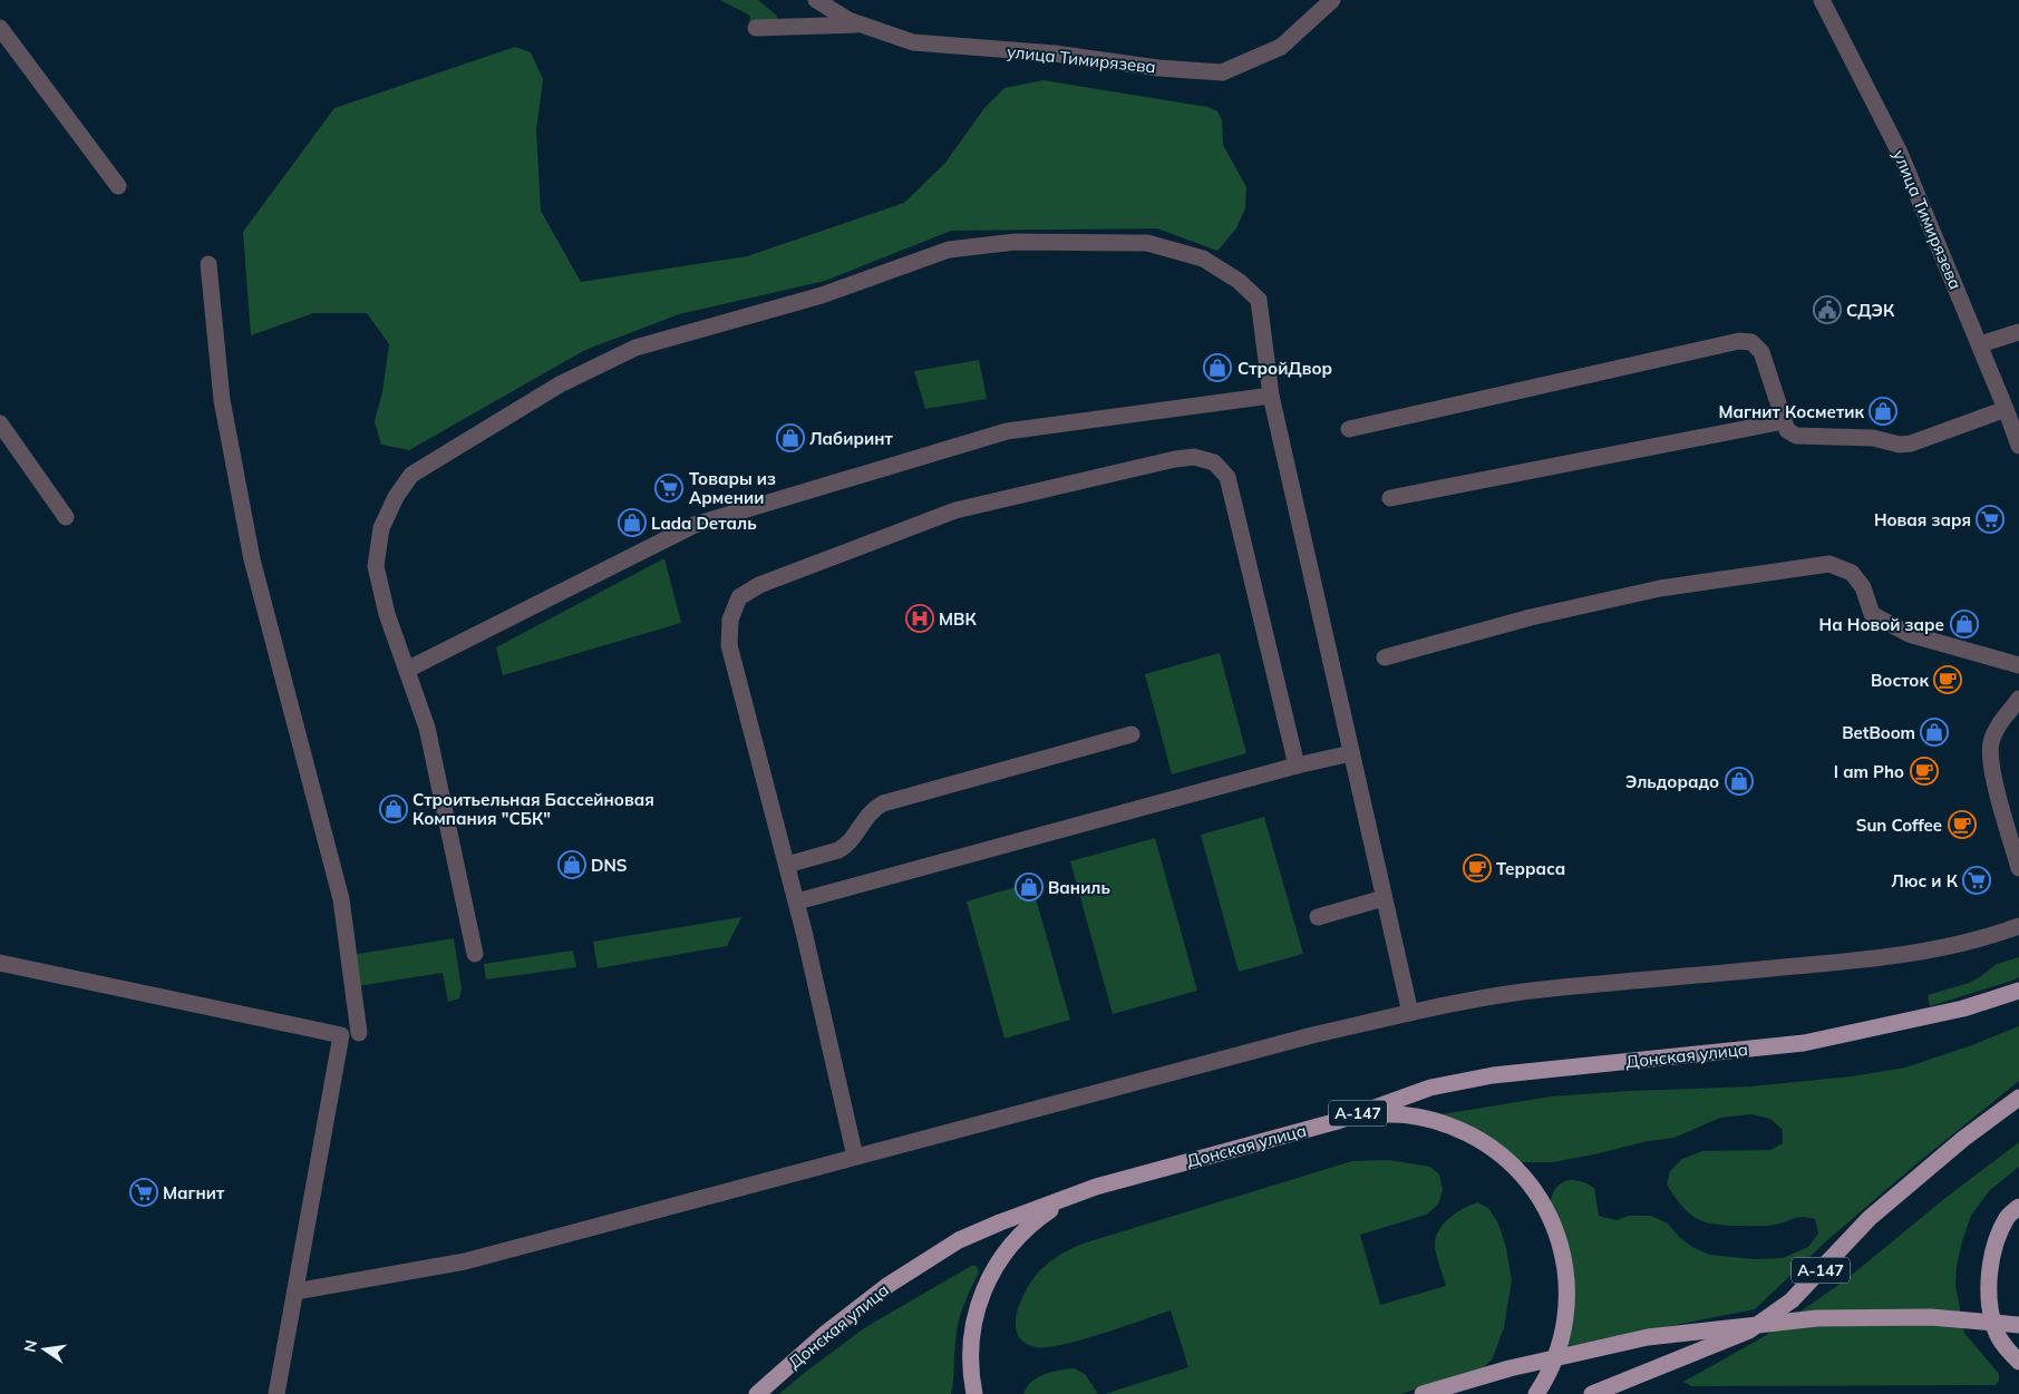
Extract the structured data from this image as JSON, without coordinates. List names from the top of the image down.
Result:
{
  "streets": {
    "main road": ["Донская улица", "А-147"],
    "street": ["улица Тимирязева"]
  },
  "crossings": [
    ["Донская улица", "А-147"]
  ],
  "places": {
    "public building": ["СДЭК"],
    "shop": [
      "СтройДвор",
      "Магнит Косметик",
      "Лабиринт",
      "Lada Dеталь",
      "На Новой заре",
      "BetBoom",
      "Эльдорадо",
      "Строитьельная Бассейновая Компания \"СБК\"",
      "DNS",
      "Ваниль"
    ],
    "supermarket": [
      "Товары из Армении",
      "Новая заря",
      "Люс и К",
      "Магнит"
    ],
    "hospital": ["МВК"],
    "cafe": [
      "Восток",
      "I am Pho",
      "Sun Coffee",
      "Терраса"
    ]
  },
  "north": "left"
}
